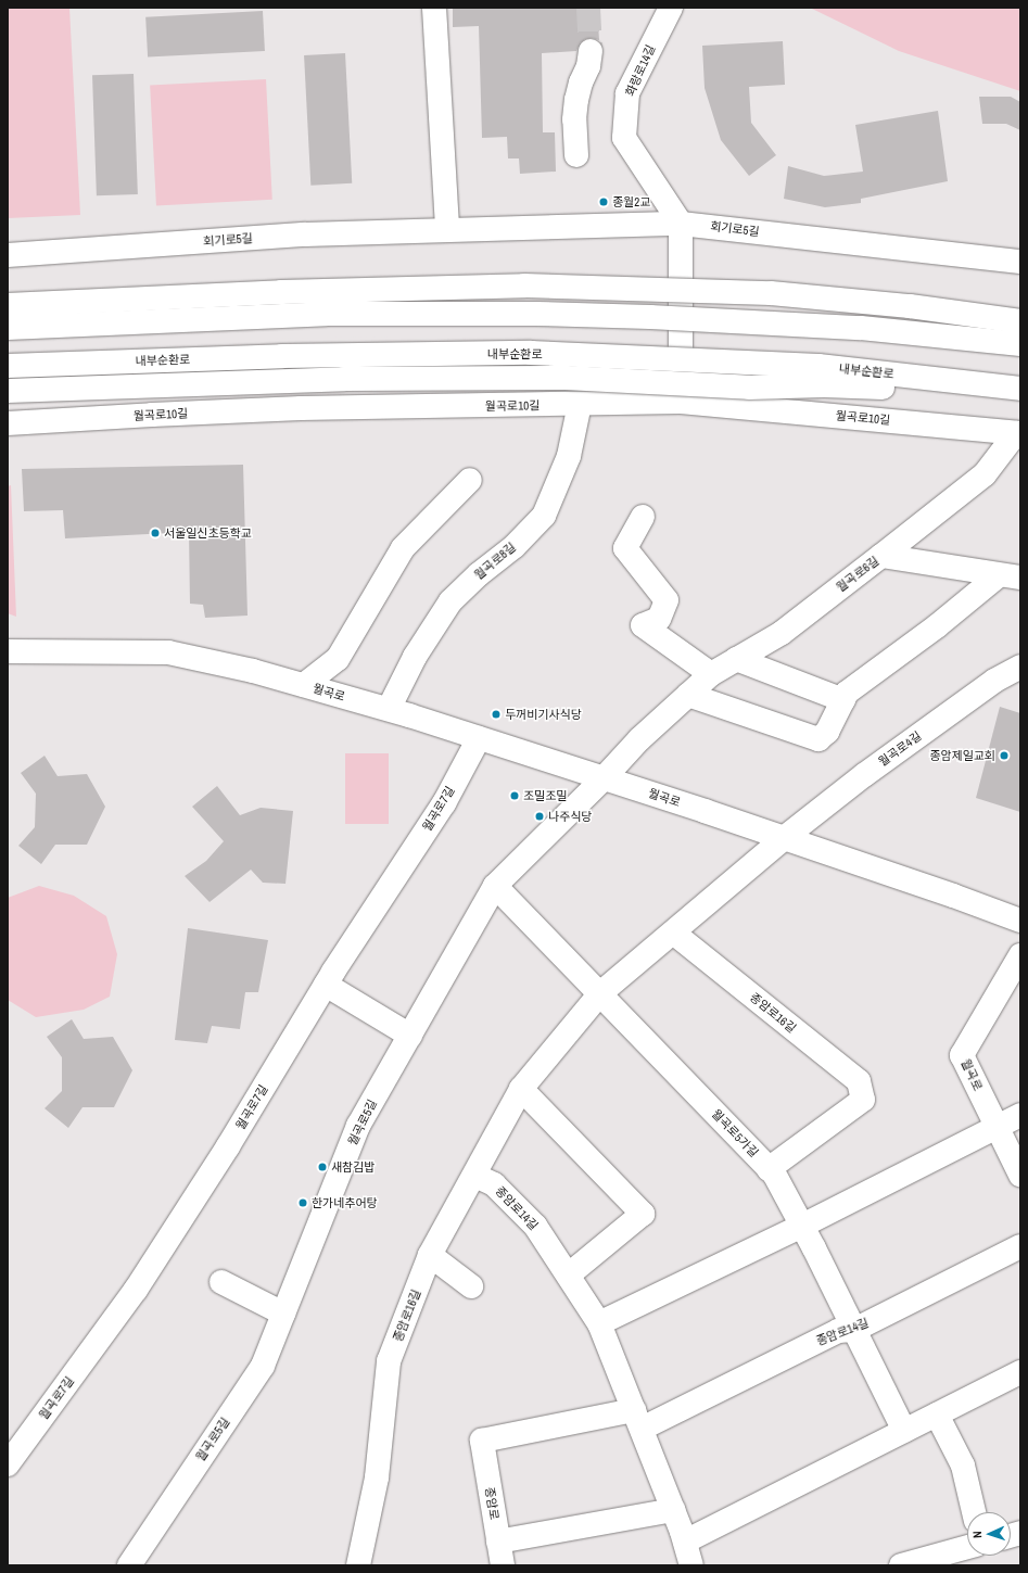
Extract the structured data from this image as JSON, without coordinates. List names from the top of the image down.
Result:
{
  "streets": {
    "main road": [
      "화랑로14길",
      "회기로5길",
      "내부순환로",
      "월곡로10길",
      "월곡로8길",
      "월곡로6길",
      "월곡로",
      "월곡로4길",
      "월곡로7길",
      "종암로16길",
      "월곡로5길",
      "월곡로5가길",
      "종암로14길",
      "종암로"
    ]
  },
  "crossings": [
    ["화랑로14길", "회기로5길"],
    ["월곡로10길", "월곡로8길"],
    ["월곡로10길", "월곡로6길"],
    ["월곡로8길", "월곡로"],
    ["월곡로6길", "월곡로"],
    ["월곡로6길", "월곡로5길"],
    ["월곡로", "월곡로4길"],
    ["월곡로", "월곡로7길"],
    ["월곡로", "종암로16길"],
    ["월곡로", "월곡로5길"],
    ["월곡로4길", "종암로16길"],
    ["종암로16길", "월곡로5가길"],
    ["종암로16길", "종암로14길"],
    ["월곡로5길", "월곡로5가길"],
    ["월곡로5가길", "종암로14길"],
    ["종암로14길", "종암로"]
  ],
  "places": [
    "종월2교",
    "서울일신초등학교",
    "두꺼비기사식당",
    "종암제일교회",
    "조밀조밀",
    "나주식당",
    "새참김밥",
    "한가네추어탕"
  ],
  "north": "left"
}
